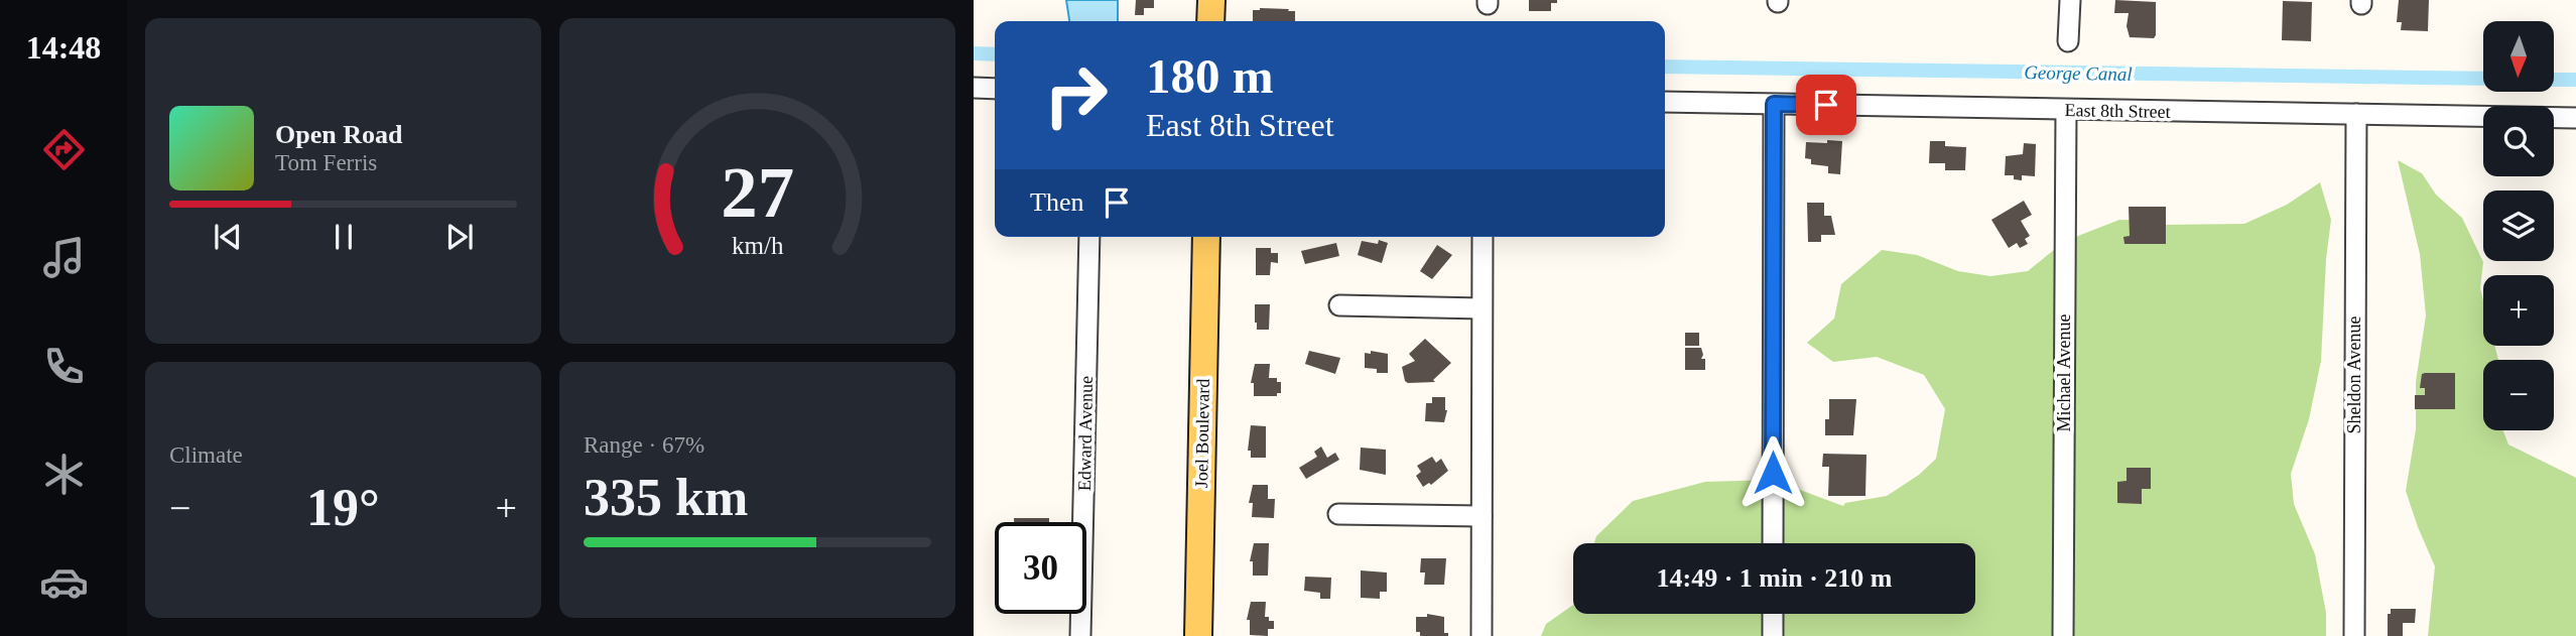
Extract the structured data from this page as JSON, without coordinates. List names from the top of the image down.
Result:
{
  "streets": {
    "main road": ["Joel Boulevard"],
    "street": [
      "East 8th Street",
      "Michael Avenue",
      "Sheldon Avenue",
      "Edward Avenue"
    ]
  },
  "crossings": [
    ["East 8th Street", "Michael Avenue"],
    ["East 8th Street", "Sheldon Avenue"]
  ],
  "water": ["George Canal"],
  "north": "bottom",
  "page": {
    "tabs": "14:48",
    "map_buttons": ["+", "−"],
    "turn": ["180 m", "East 8th Street"],
    "song": ["Open Road", "Tom Ferris"],
    "then": "Then",
    "tile": [
      "Climate",
      ["Range · 67%", "335 km"]
    ],
    "heat": ["−", "19°", "+"],
    "limit": "30",
    "trip": "14:49 · 1 min · 210 m",
    "gauge": ["27", "km/h"]
  }
}
